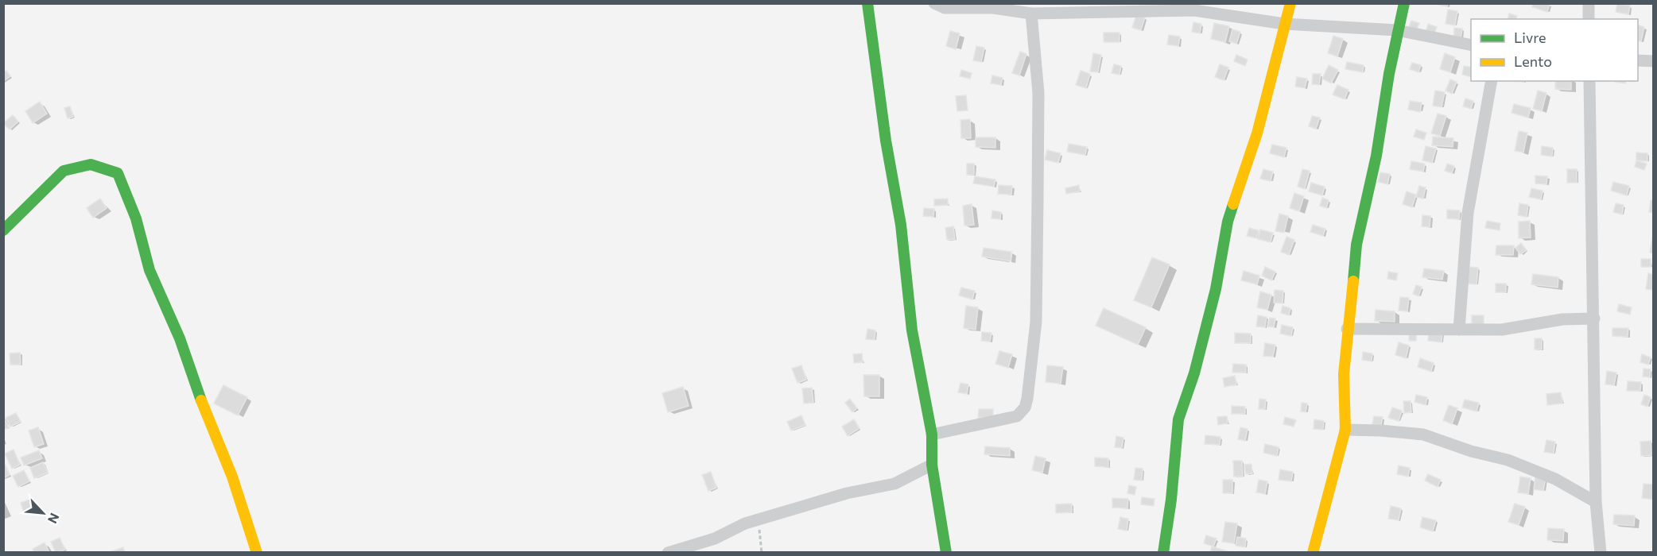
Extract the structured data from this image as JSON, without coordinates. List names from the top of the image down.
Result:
{
  "legend": ["Livre", "Lento"],
  "north": "bottom right"
}
